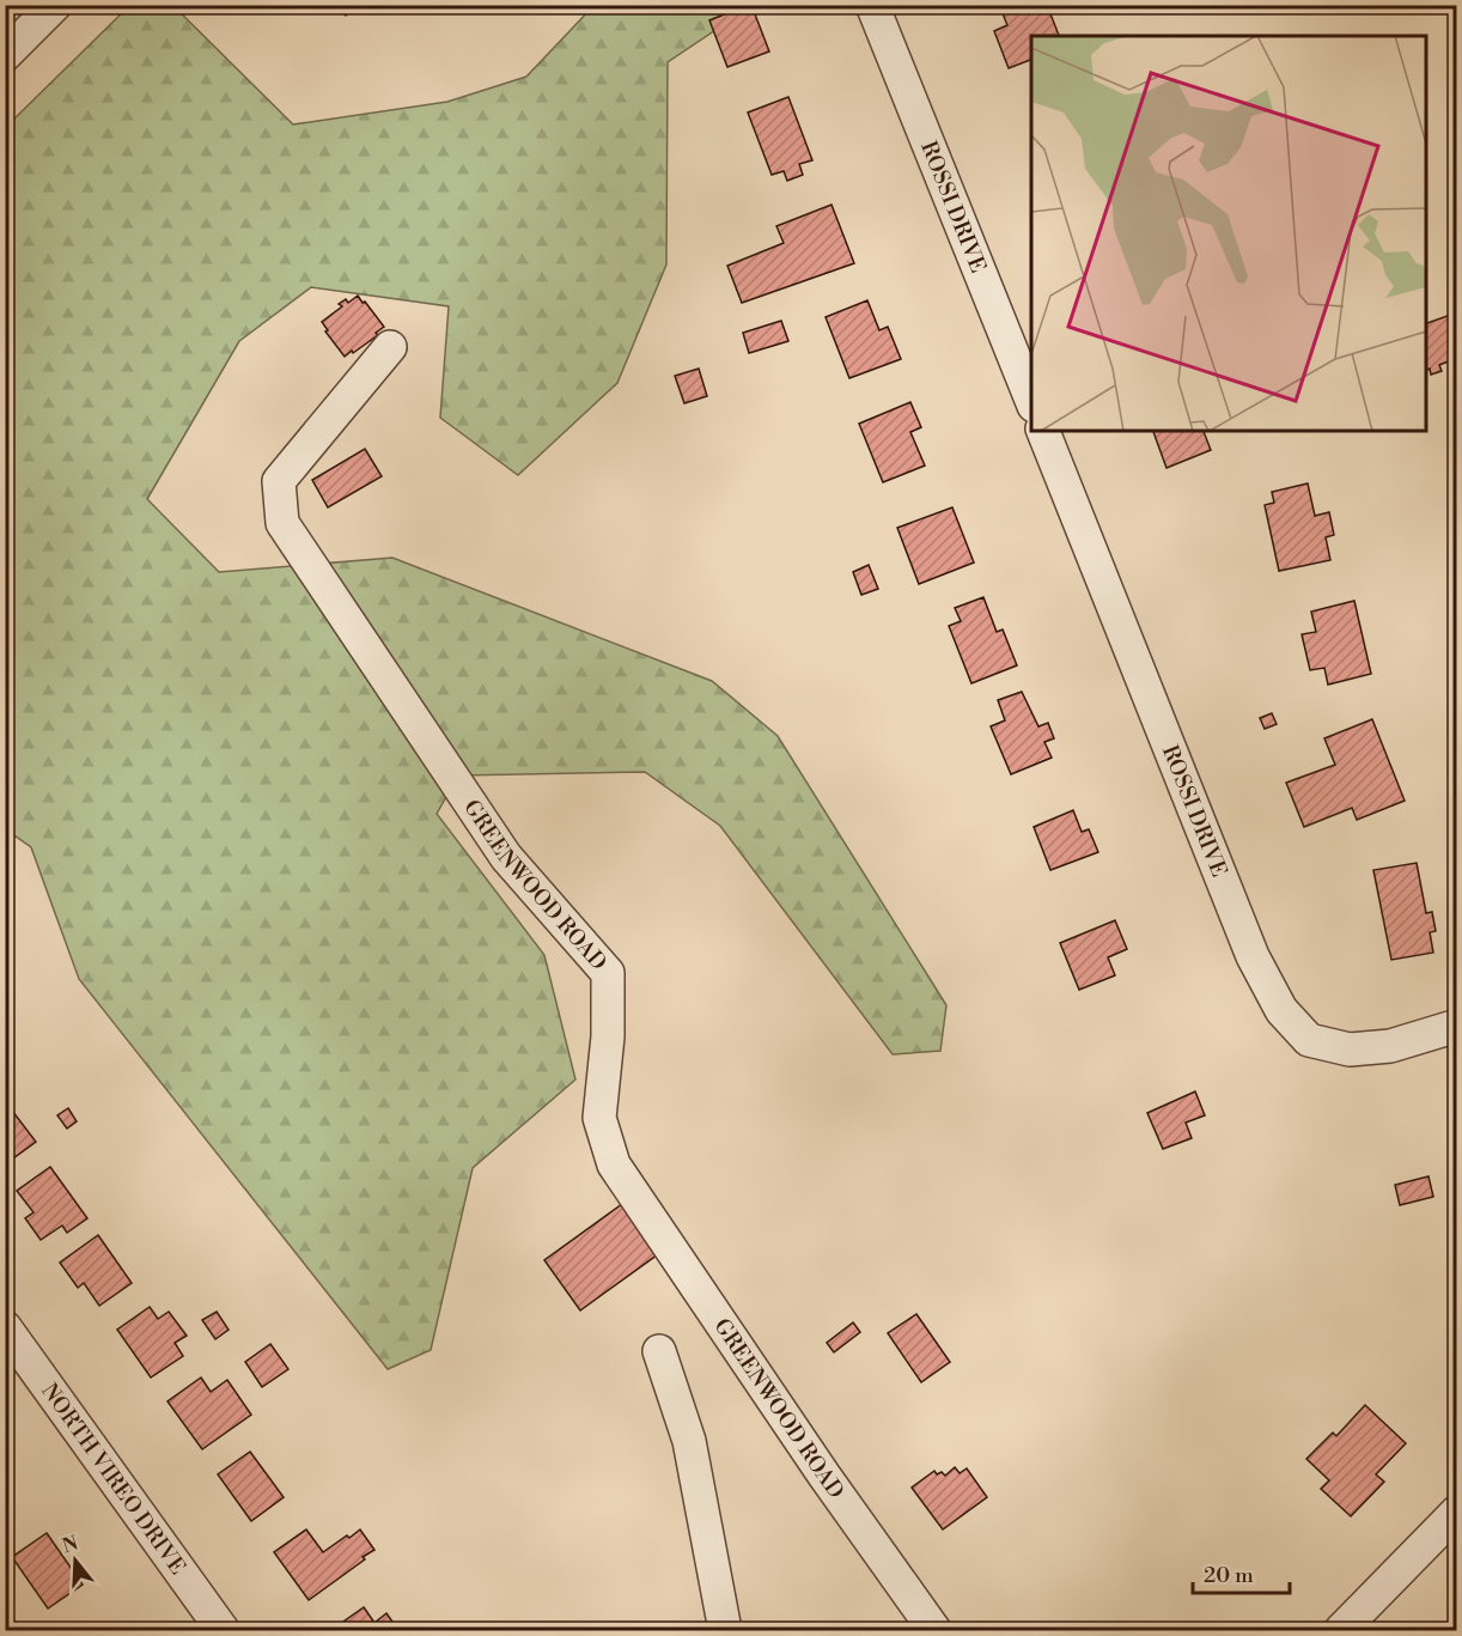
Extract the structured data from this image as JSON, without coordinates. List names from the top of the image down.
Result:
{
  "streets": {
    "street": ["ROSSI DRIVE", "GREENWOOD ROAD", "NORTH VIREO DRIVE"]
  },
  "scale_bar": "20 m",
  "north": "top"
}
